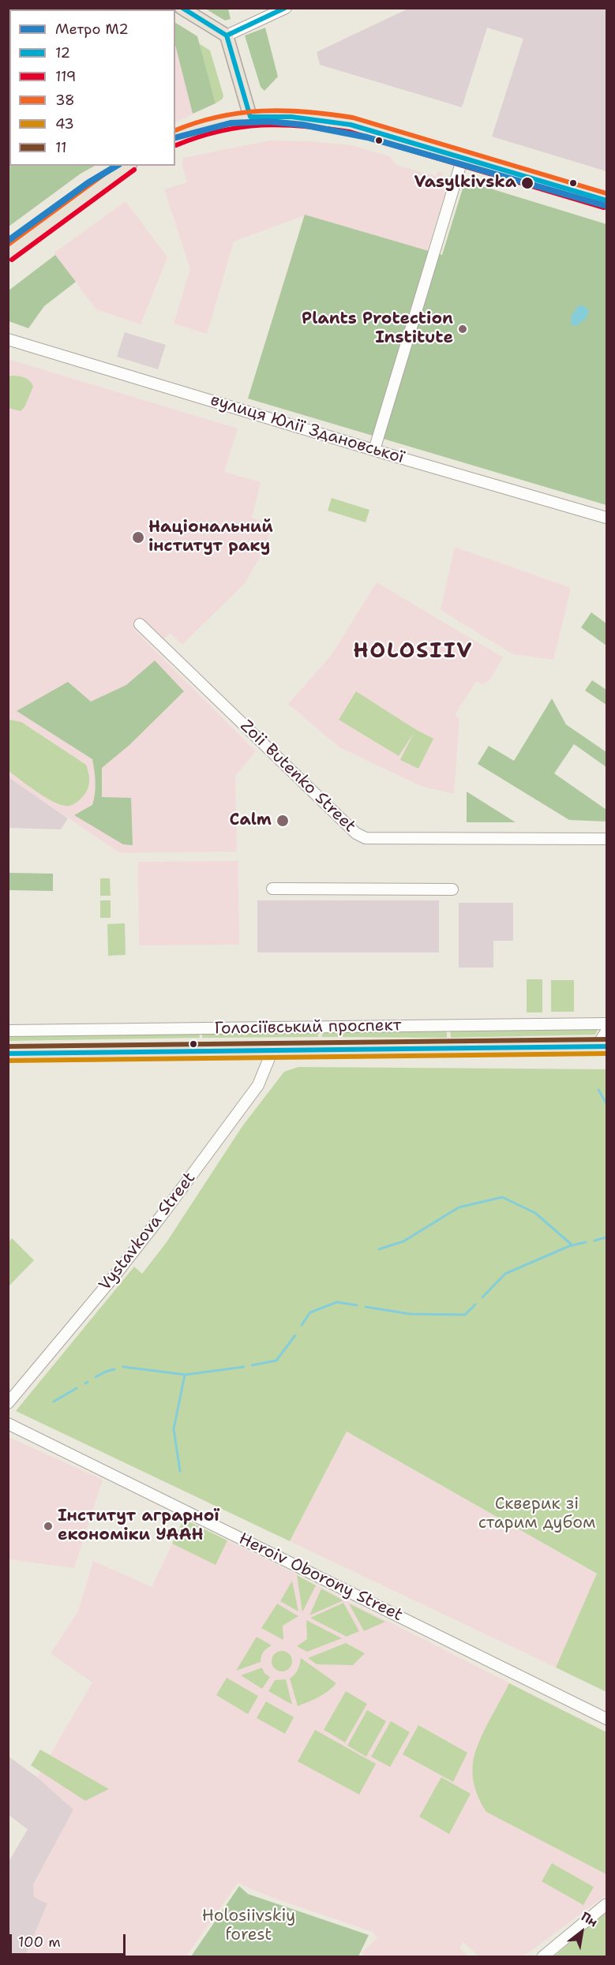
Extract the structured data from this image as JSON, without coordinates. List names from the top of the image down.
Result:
{
  "streets": {
    "street": [
      "вулиця Юлії Здановської",
      "Zoii Butenko Street",
      "Голосіївський проспект",
      "Vystavkova Street",
      "Heroiv Oborony Street"
    ]
  },
  "districts": ["HOLOSIIV"],
  "parks": ["Скверик зі старим дубом", "Holosiivskiy forest"],
  "places": [
    "Vasylkivska",
    "Plants Protection Institute",
    "Національний інститут раку",
    "Calm",
    "Інститут аграрної економіки УААН"
  ],
  "lines": [
    "transit line 12",
    "transit line 38",
    "metro line M2",
    "transit line 119",
    "transit line 11",
    "transit line 43"
  ],
  "legend": [
    "Метро M2",
    "12",
    "119",
    "38",
    "43",
    "11"
  ],
  "scale_bar": "100 m",
  "north": "top right"
}
